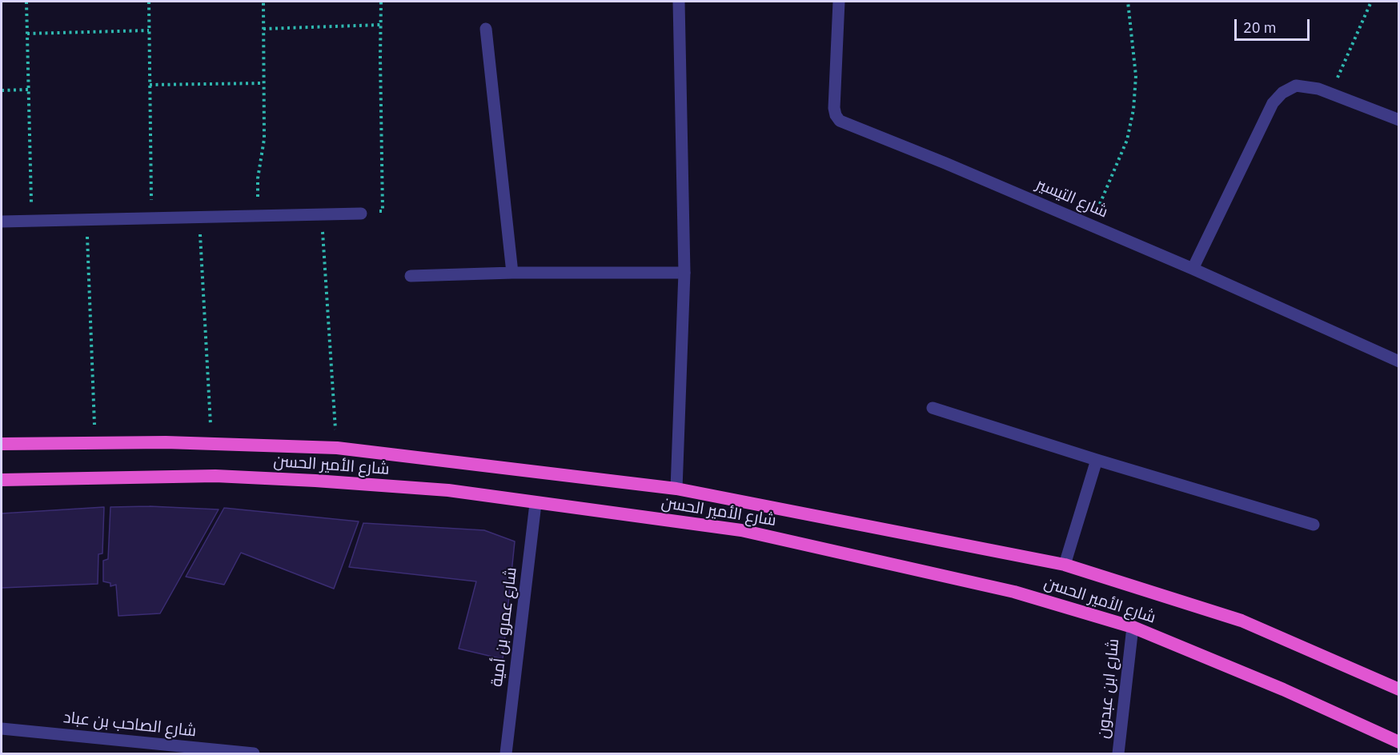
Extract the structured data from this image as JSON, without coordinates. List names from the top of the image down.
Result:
{
  "streets": {
    "highway": ["شارع الأمير الحسن"],
    "street": [
      "شارع التيسير",
      "شارع عمرو بن أمية",
      "شارع ابن عبدون",
      "شارع الصاحب بن عباد"
    ]
  },
  "crossings": [
    ["شارع الأمير الحسن", "شارع عمرو بن أمية"],
    ["شارع الأمير الحسن", "شارع ابن عبدون"]
  ],
  "scale_bar": "20 m"
}
